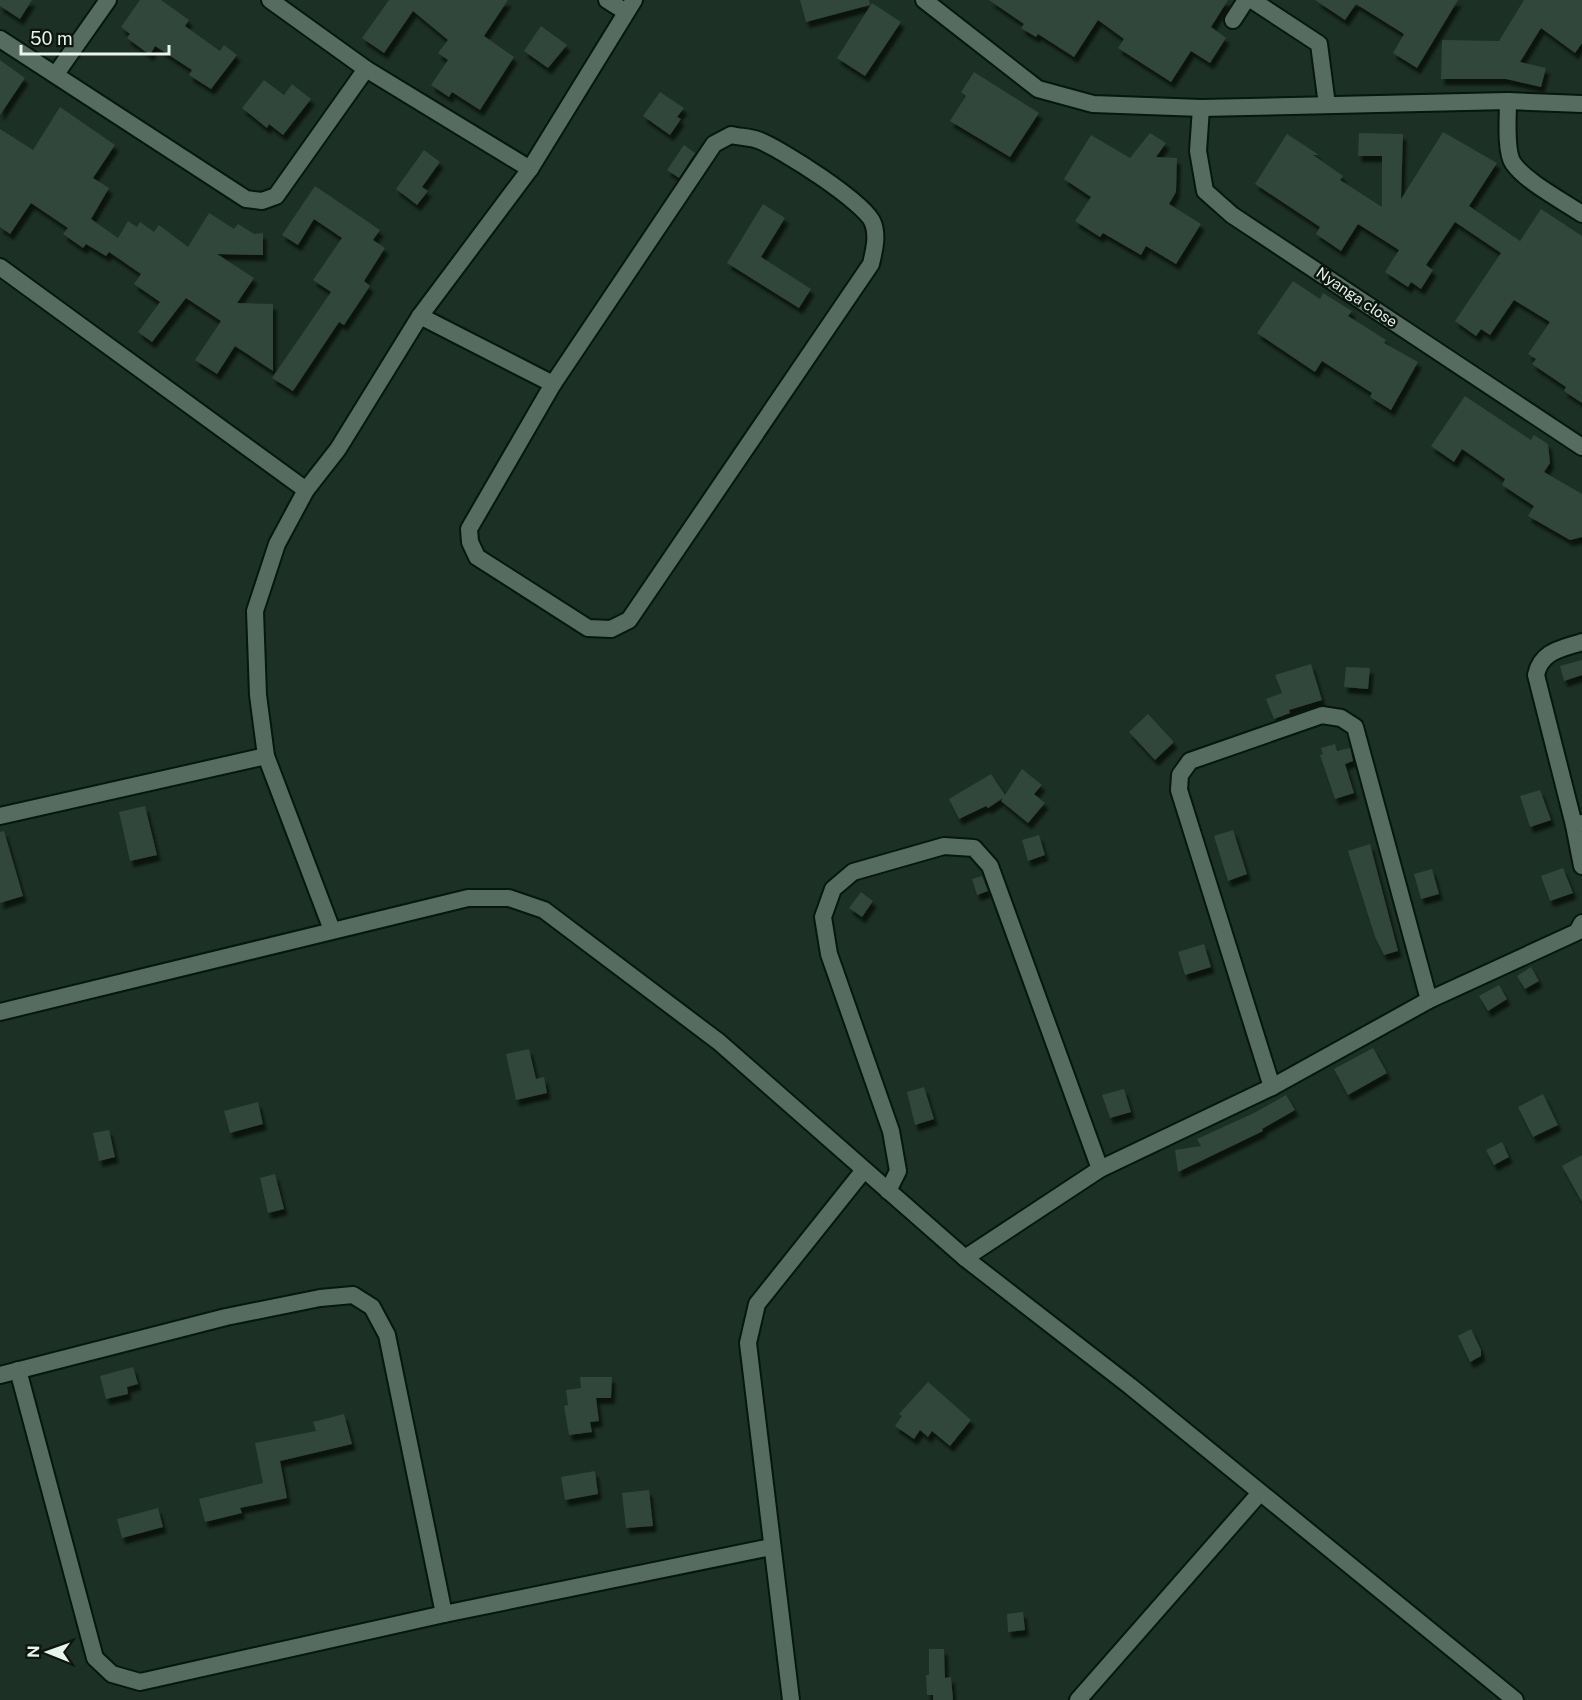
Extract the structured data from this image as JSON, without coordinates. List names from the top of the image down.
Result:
{
  "streets": {
    "street": ["Nyanga close"]
  },
  "scale_bar": "50 m",
  "north": "left"
}
